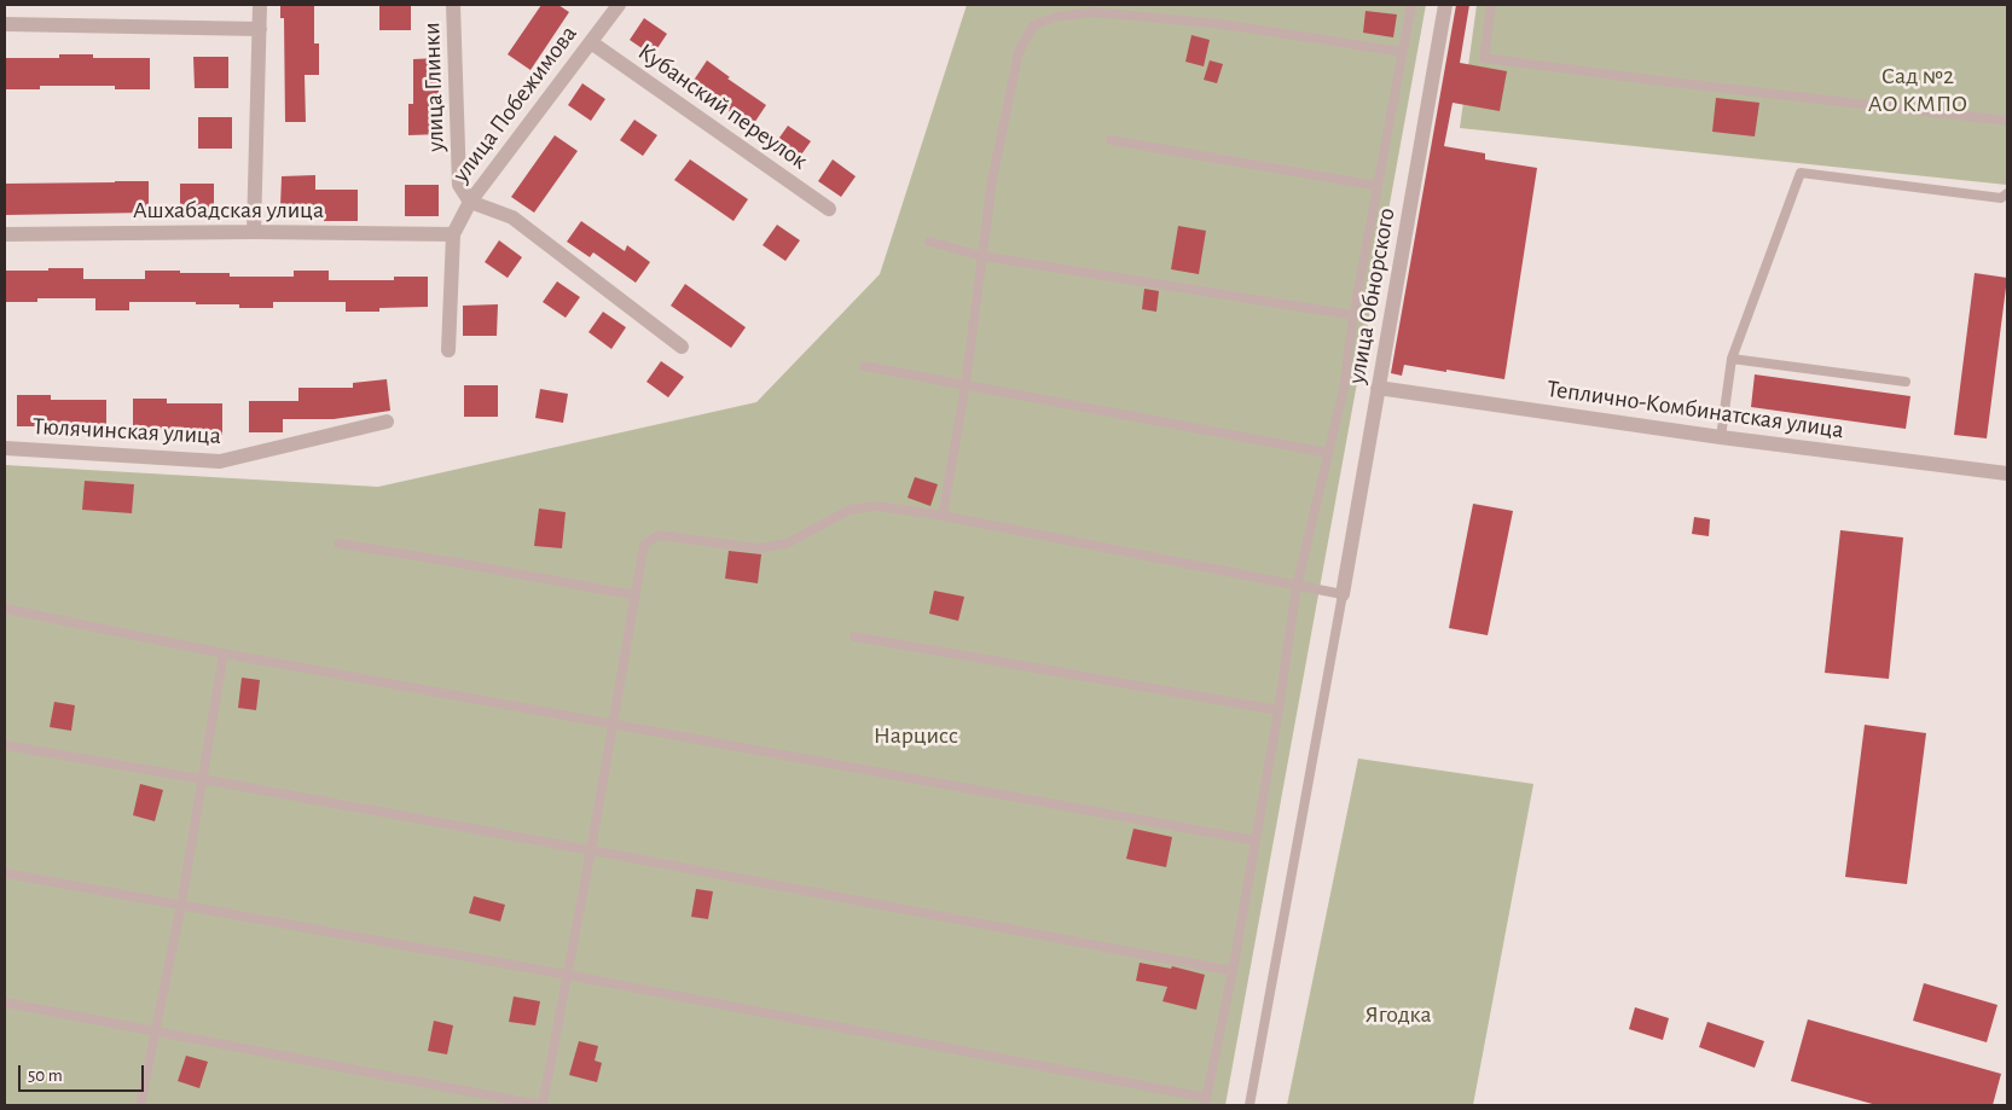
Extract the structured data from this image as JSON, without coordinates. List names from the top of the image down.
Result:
{
  "streets": {
    "street": [
      "улица Глинки",
      "улица Побежимова",
      "Кубанский переулок",
      "Ашхабадская улица",
      "улица Обнорского",
      "Теплично-Комбинатская улица",
      "Тюлячинская улица"
    ]
  },
  "crossings": [
    ["улица Глинки", "улица Побежимова"],
    ["улица Побежимова", "Кубанский переулок"],
    ["улица Побежимова", "Ашхабадская улица"],
    ["улица Обнорского", "Теплично-Комбинатская улица"]
  ],
  "parks": ["Сад №2 АО КМПО", "Нарцисс", "Ягодка"],
  "scale_bar": "50 m"
}
